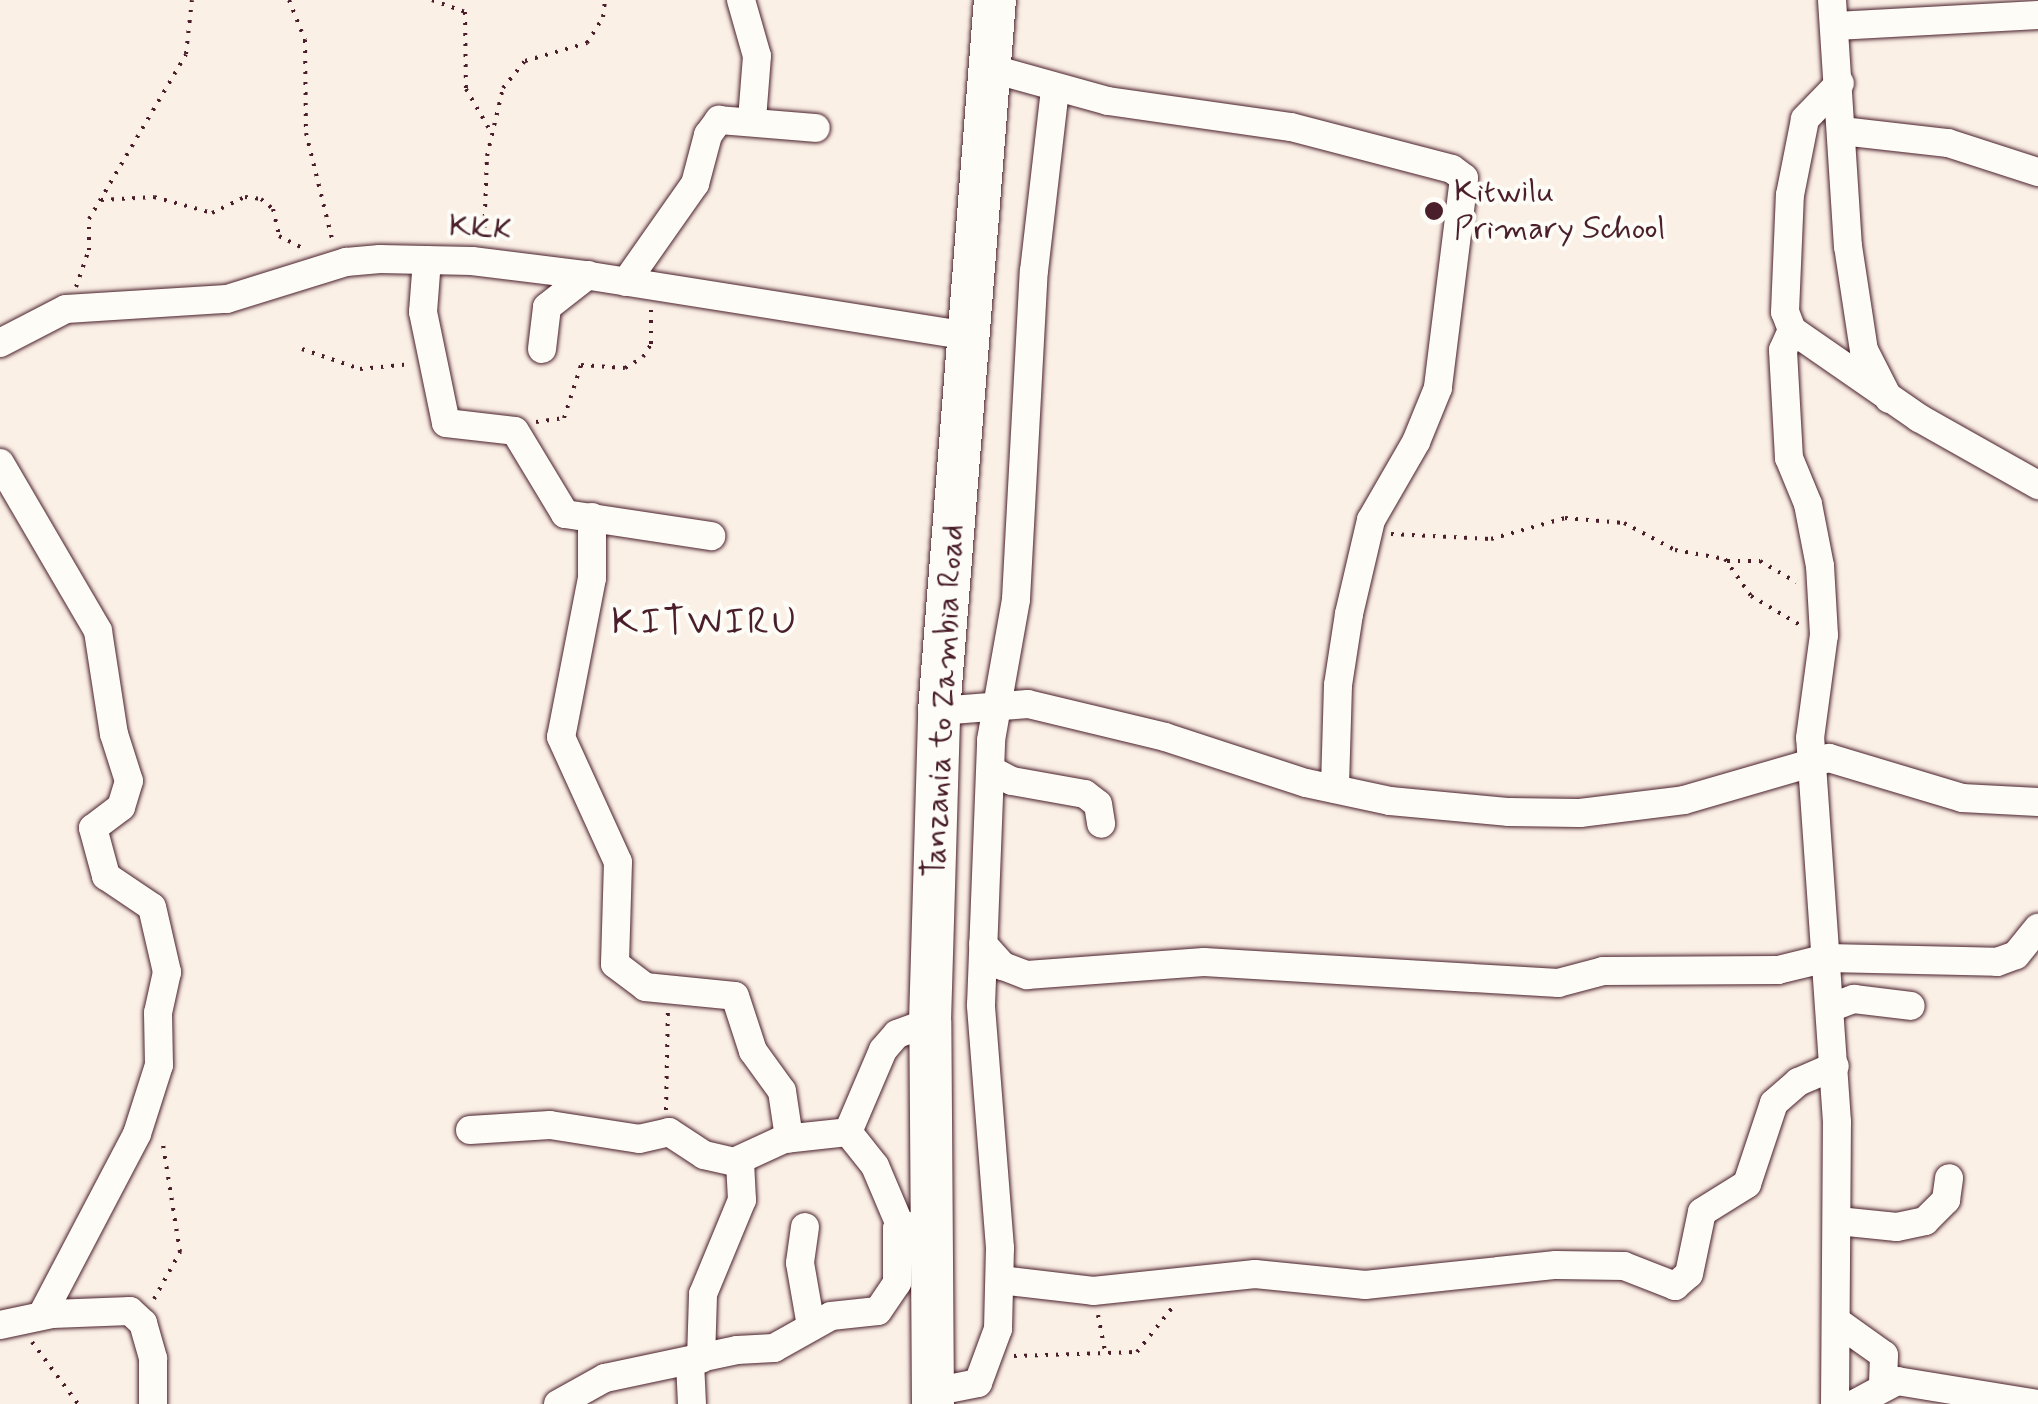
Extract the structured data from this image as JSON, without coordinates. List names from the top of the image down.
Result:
{
  "streets": {
    "highway": ["Tanzania to Zambia Road"],
    "street": ["KKK"]
  },
  "crossings": [
    ["KKK", "Tanzania to Zambia Road"]
  ],
  "districts": ["KITWIRU"],
  "places": ["Kitwilu Primary School"]
}
